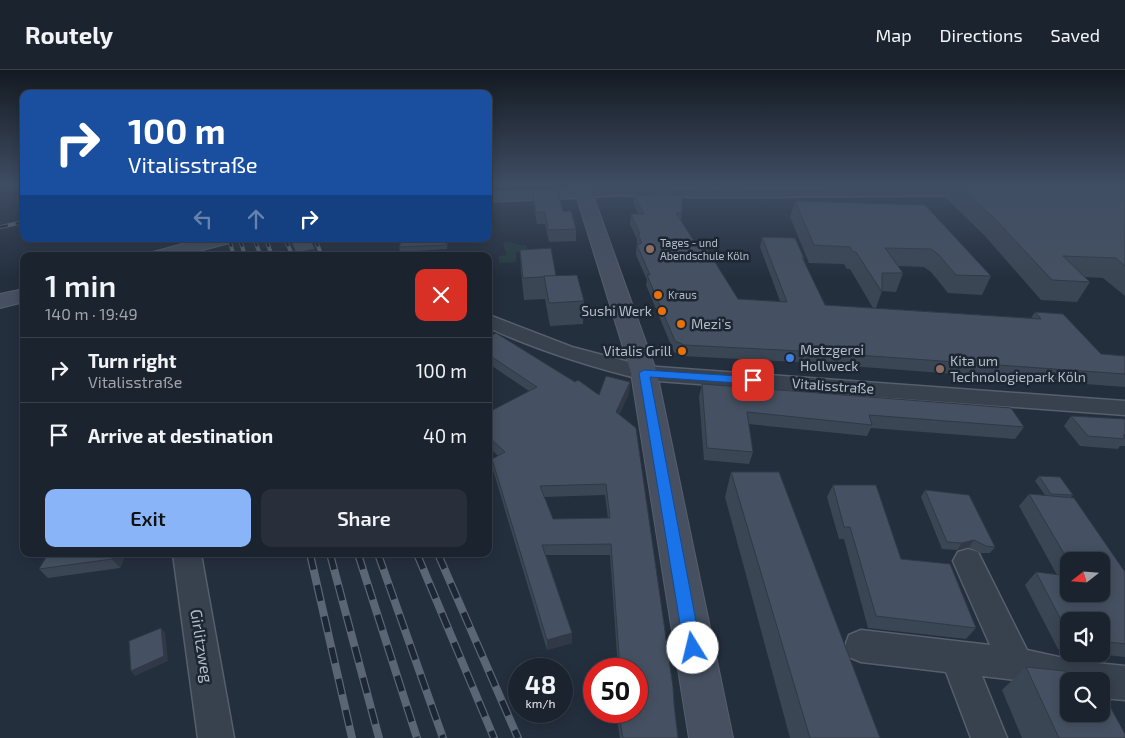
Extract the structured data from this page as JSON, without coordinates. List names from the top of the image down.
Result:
{
  "streets": {
    "street": ["Vitalisstraße", "Girlitzweg"]
  },
  "places": [
    "Tages - und Abendschule Köln",
    "Kraus",
    "Sushi Werk",
    "Mezi's",
    "Vitalis Grill",
    "Metzgerei Hollweck",
    "Kita um Technologiepark Köln"
  ],
  "north": "left",
  "page": {
    "header": "Routely",
    "nav": ["Map", "Directions", "Saved"],
    "turn": ["100 m", "Vitalisstraße"],
    "heading": ["1 min", "140 m · 19:49"],
    "list": [
      {
        "name": "Turn right",
        "note": "Vitalisstraße",
        "value": "100 m"
      },
      {
        "name": "Arrive at destination",
        "value": "40 m"
      }
    ],
    "buttons": ["Exit", "Share"],
    "speed": "48 km/h",
    "limit": "50"
  }
}
